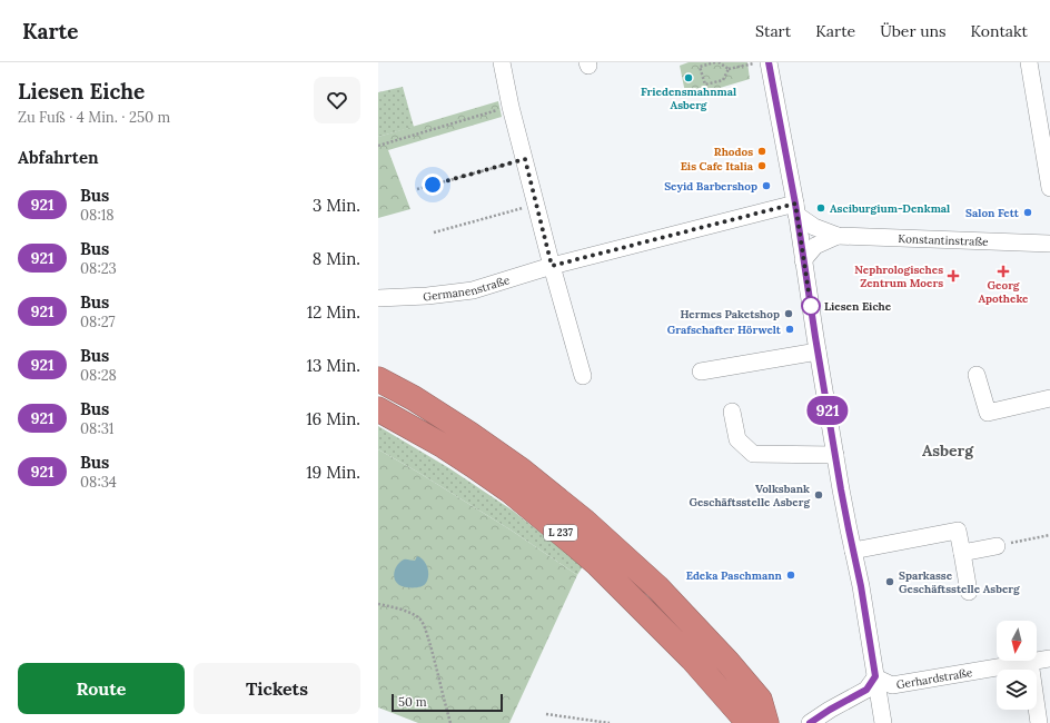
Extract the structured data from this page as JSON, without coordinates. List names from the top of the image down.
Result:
{
  "streets": {
    "highway": ["L 237"],
    "street": ["Konstantinstraße", "Germanenstraße", "Gerhardstraße"]
  },
  "crossings": [
    ["Konstantinstraße", "Germanenstraße"]
  ],
  "districts": ["Asberg"],
  "places": {
    "other": [
      "Friedensmahnmal Asberg",
      "Rhodos",
      "Eis Cafe Italia",
      "Seyid Barbershop",
      "Asciburgium-Denkmal",
      "Salon Fett",
      "Liesen Eiche",
      "Hermes Paketshop",
      "Grafschafter Hörwelt",
      "Volksbank Geschäftsstelle Asberg",
      "Edeka Paschmann",
      "Sparkasse Geschäftsstelle Asberg"
    ],
    "health": ["Georg Apotheke", "Nephrologisches Zentrum Moers"]
  },
  "lines": ["bus line 921"],
  "scale_bar": "50 m",
  "north": "bottom",
  "page": {
    "header": "Karte",
    "nav": [
      "Start",
      "Karte",
      "Über uns",
      "Kontakt"
    ],
    "heading": [
      ["Liesen Eiche", "Zu Fuß · 4 Min. · 250 m"],
      "Abfahrten"
    ],
    "on_map": "921",
    "list": [
      {
        "mark": "921",
        "name": "Bus",
        "note": "08:18",
        "value": "3 Min."
      },
      {
        "mark": "921",
        "name": "Bus",
        "note": "08:23",
        "value": "8 Min."
      },
      {
        "mark": "921",
        "name": "Bus",
        "note": "08:27",
        "value": "12 Min."
      },
      {
        "mark": "921",
        "name": "Bus",
        "note": "08:28",
        "value": "13 Min."
      },
      {
        "mark": "921",
        "name": "Bus",
        "note": "08:31",
        "value": "16 Min."
      },
      {
        "mark": "921",
        "name": "Bus",
        "note": "08:34",
        "value": "19 Min."
      }
    ],
    "buttons": ["Route", "Tickets"],
    "scale": "50 m"
  }
}
